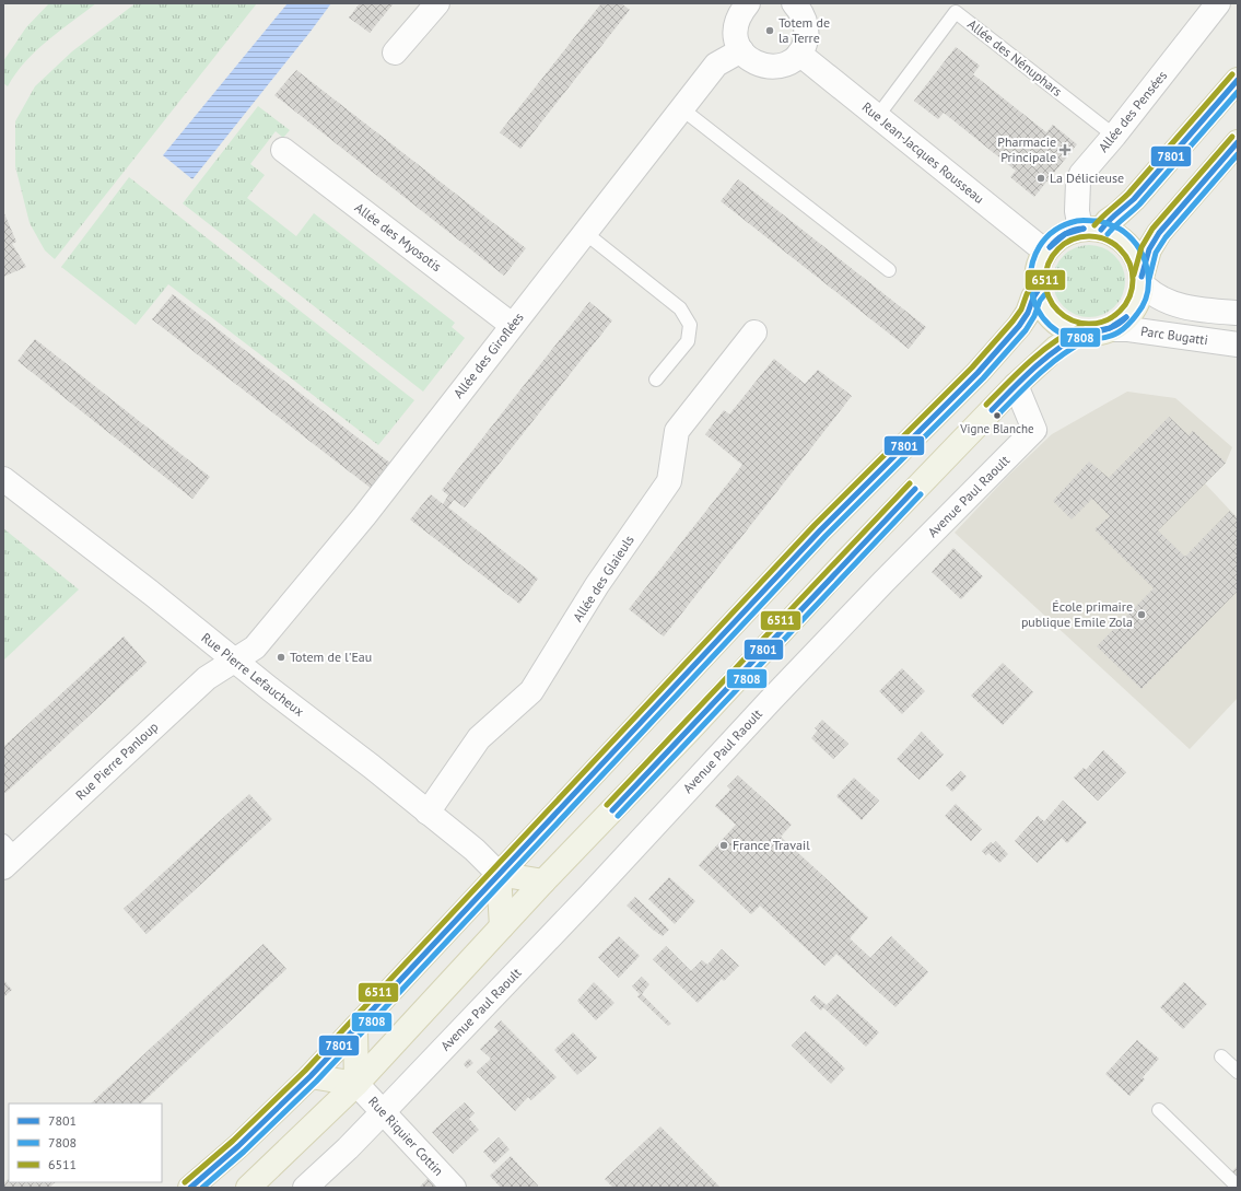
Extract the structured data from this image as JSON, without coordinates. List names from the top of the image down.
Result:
{
  "streets": {
    "street": [
      "Allée des Pensées",
      "Rue Jean-Jacques Rousseau",
      "Allée des Myosotis",
      "Parc Bugatti",
      "Allée des Giroflées",
      "Avenue Paul Raoult",
      "Allée des Glaieuls",
      "Rue Pierre Lefaucheux",
      "Rue Pierre Panloup",
      "Rue Riquier Cottin"
    ],
    "lane": ["Allée des Nénuphars"]
  },
  "crossings": [
    ["Allée des Nénuphars", "Allée des Pensées"],
    ["Allée des Nénuphars", "Rue Jean-Jacques Rousseau"],
    ["Allée des Pensées", "Rue Jean-Jacques Rousseau"],
    ["Allée des Pensées", "Parc Bugatti"],
    ["Rue Jean-Jacques Rousseau", "Parc Bugatti"],
    ["Allée des Myosotis", "Allée des Giroflées"],
    ["Allée des Giroflées", "Rue Pierre Lefaucheux"],
    ["Allée des Giroflées", "Rue Pierre Panloup"],
    ["Avenue Paul Raoult", "Rue Riquier Cottin"],
    ["Allée des Glaieuls", "Rue Pierre Lefaucheux"],
    ["Rue Pierre Lefaucheux", "Rue Pierre Panloup"]
  ],
  "places": {
    "other": [
      "Totem de la Terre",
      "La Délicieuse",
      "Vigne Blanche",
      "École primaire publique Emile Zola",
      "Totem de l'Eau",
      "France Travail"
    ],
    "health": ["Pharmacie Principale"]
  },
  "lines": ["transit line 6511", "transit line 7801", "transit line 7808"],
  "legend": ["7801", "7808", "6511"]
}
